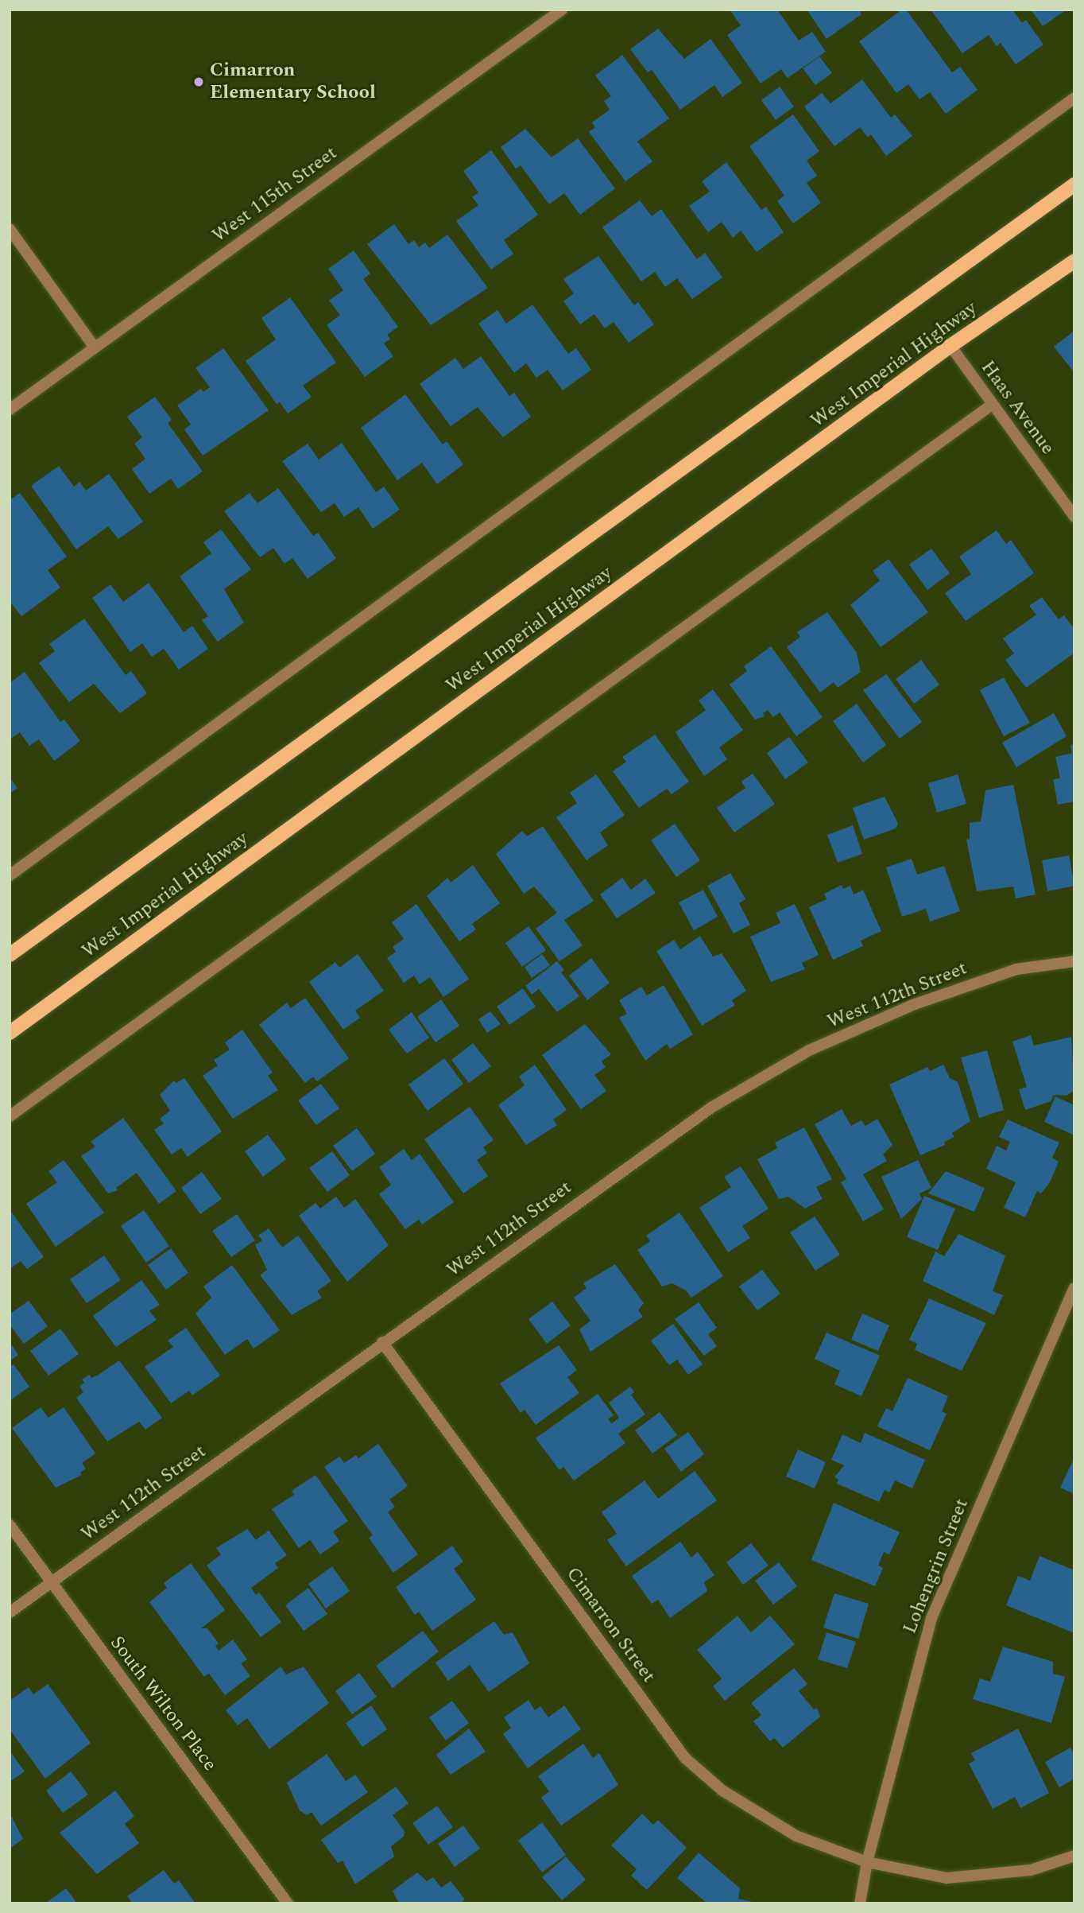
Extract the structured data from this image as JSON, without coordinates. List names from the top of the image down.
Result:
{
  "streets": {
    "main road": ["West Imperial Highway"],
    "street": [
      "West 115th Street",
      "Haas Avenue",
      "West 112th Street",
      "Lohengrin Street",
      "Cimarron Street",
      "South Wilton Place"
    ]
  },
  "crossings": [
    ["West Imperial Highway", "Haas Avenue"],
    ["West 112th Street", "Cimarron Street"],
    ["West 112th Street", "South Wilton Place"],
    ["Lohengrin Street", "Cimarron Street"]
  ],
  "places": ["Cimarron Elementary School"]
}
